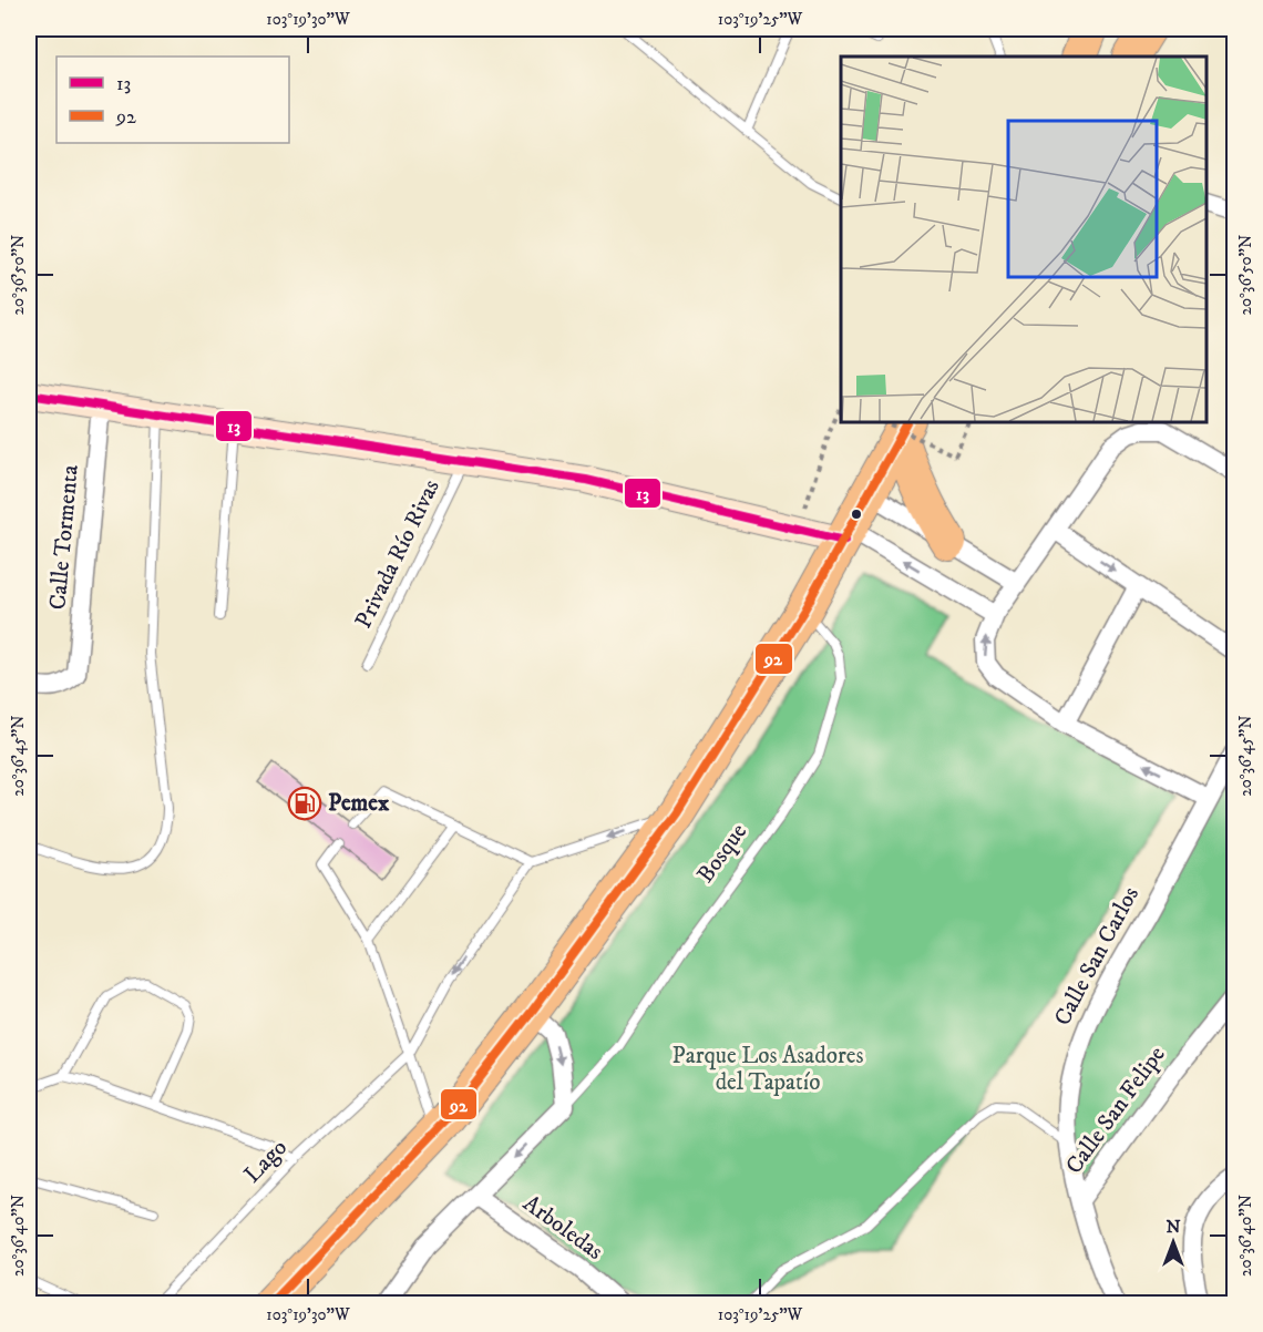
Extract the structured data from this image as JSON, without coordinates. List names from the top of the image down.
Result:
{
  "streets": {
    "street": [
      "Calle Tormenta",
      "Bosque",
      "Calle San Carlos",
      "Calle San Felipe",
      "Arboledas"
    ],
    "lane": ["Privada Río Rivas", "Lago"]
  },
  "crossings": [
    ["Bosque", "Arboledas"],
    ["Calle San Carlos", "Calle San Felipe"]
  ],
  "one_way": ["Lago"],
  "parks": ["Parque Los Asadores del Tapatío"],
  "places": {
    "fuel station": ["Pemex"]
  },
  "lines": ["transit line 13", "transit line 92"],
  "legend": ["13", "92"],
  "north": "top",
  "coordinates": [
    "103°19'30\"W",
    "103°19'25\"W",
    "20°36'50\"N",
    "20°36'45\"N",
    "20°36'40\"N"
  ]
}
